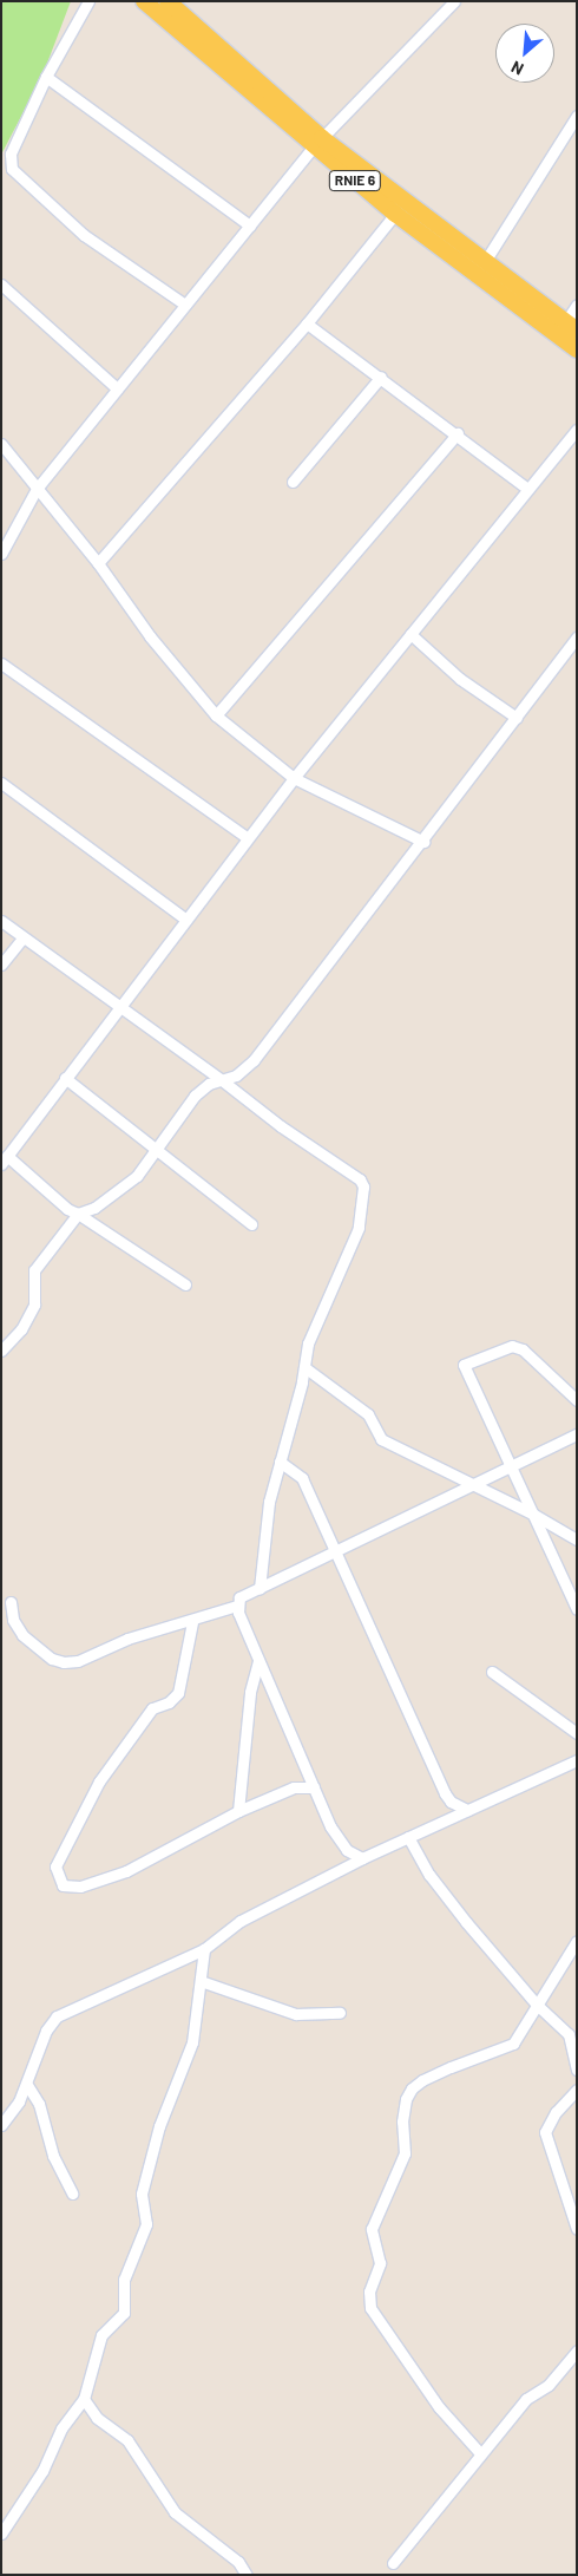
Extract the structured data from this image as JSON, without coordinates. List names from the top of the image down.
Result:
{
  "streets": {
    "main road": ["RNIE 6"]
  },
  "north": "bottom left"
}
